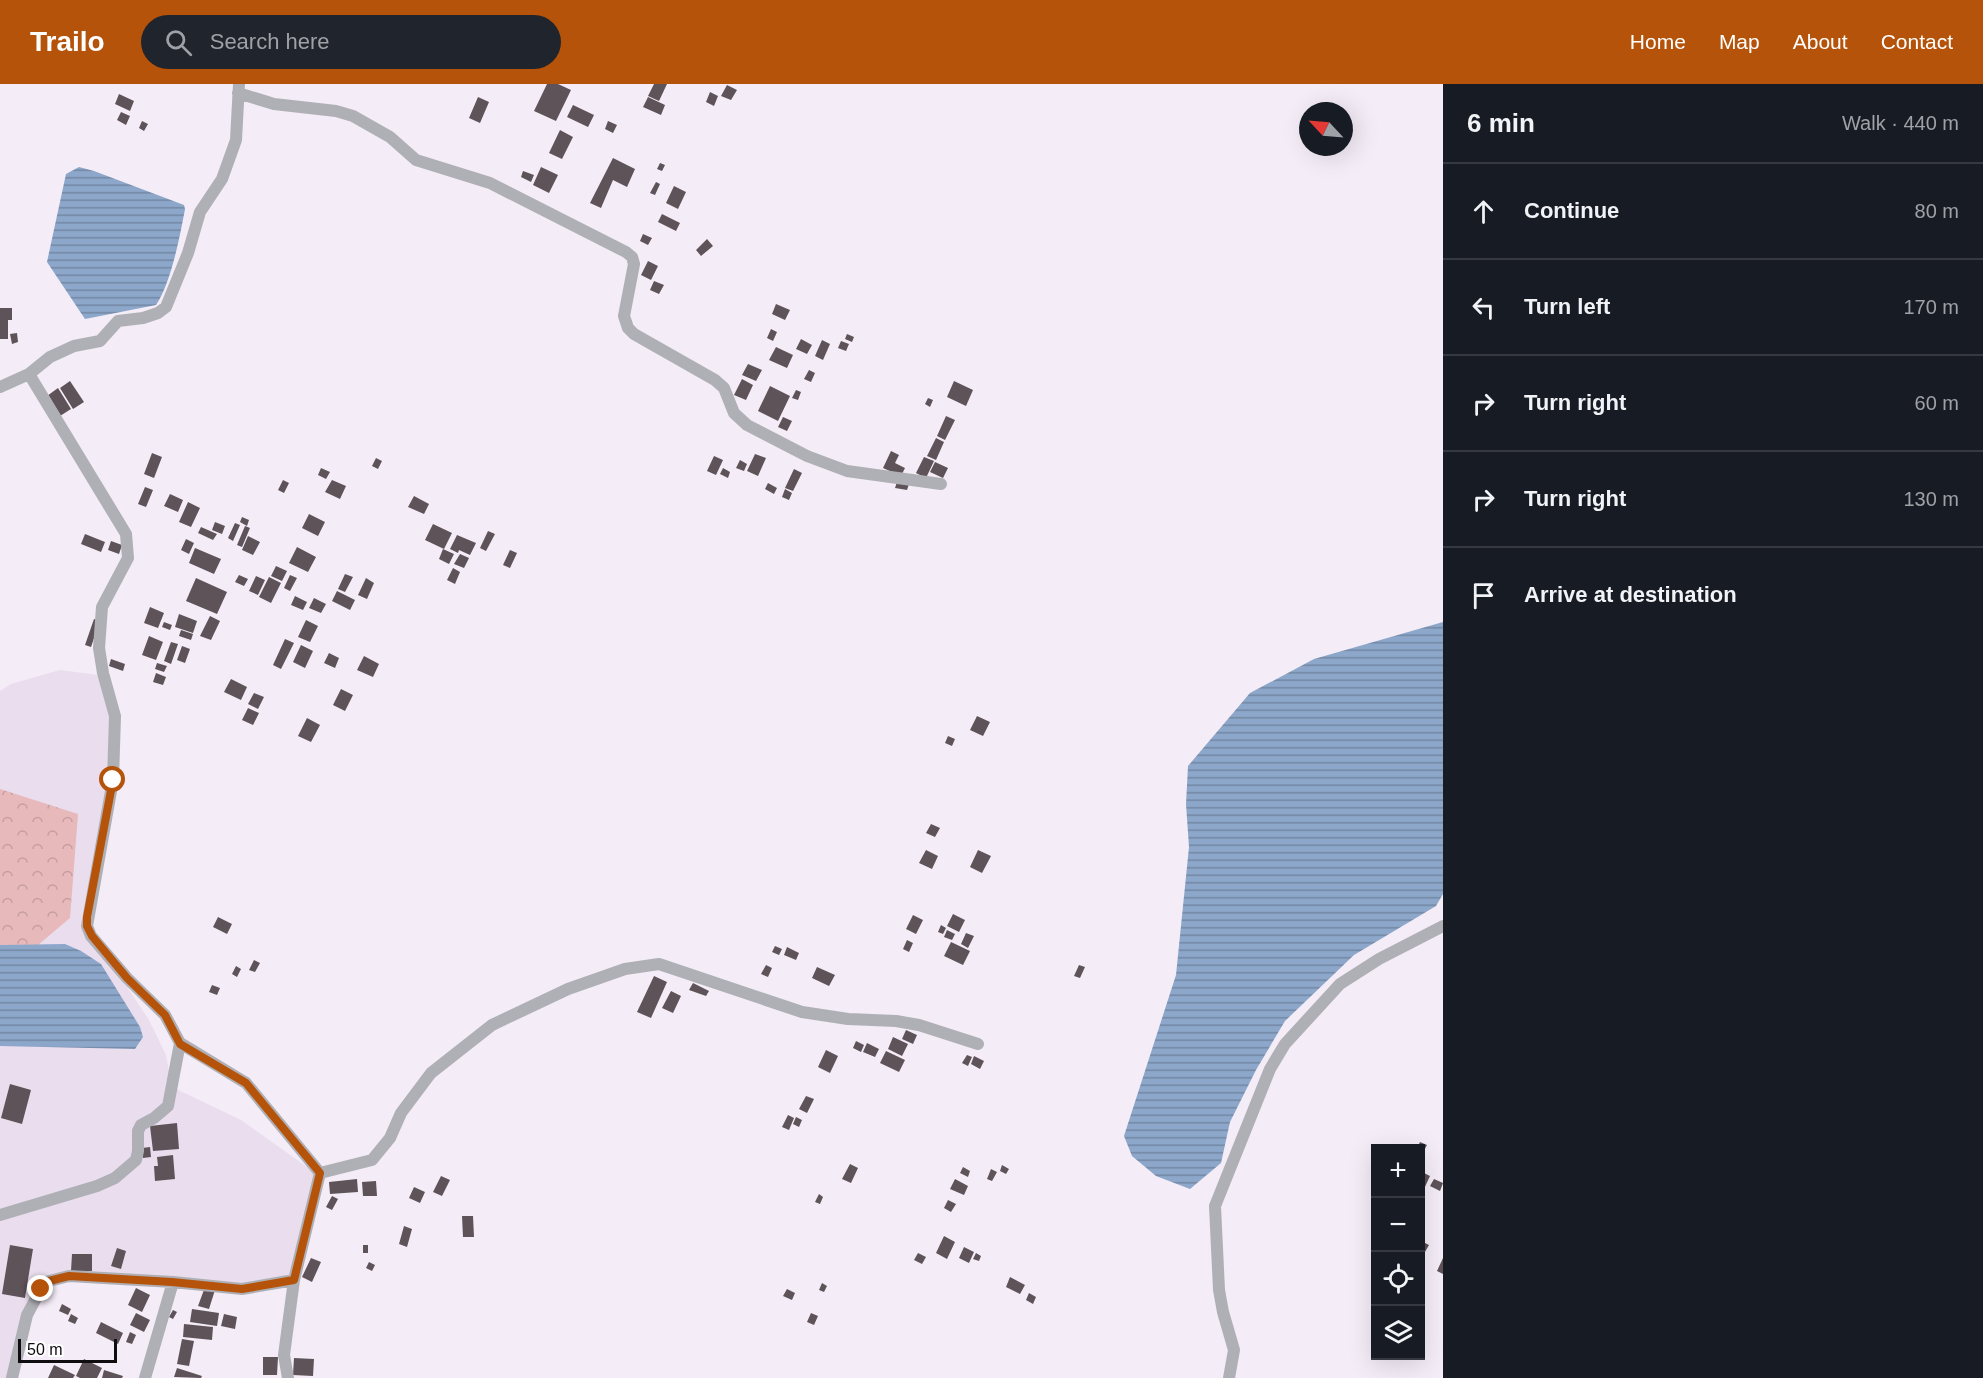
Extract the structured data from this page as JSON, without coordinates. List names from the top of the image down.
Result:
{
  "scale_bar": "50 m",
  "north": "top left",
  "page": {
    "header": "Trailo",
    "search": "Search here",
    "nav": [
      "Home",
      "Map",
      "About",
      "Contact"
    ],
    "heading": ["6 min", "Walk · 440 m"],
    "list": [
      ["Continue", "80 m"],
      ["Turn left", "170 m"],
      ["Turn right", "60 m"],
      ["Turn right", "130 m"],
      "Arrive at destination"
    ],
    "map_buttons": ["+", "−"],
    "scale": "50 m"
  }
}
